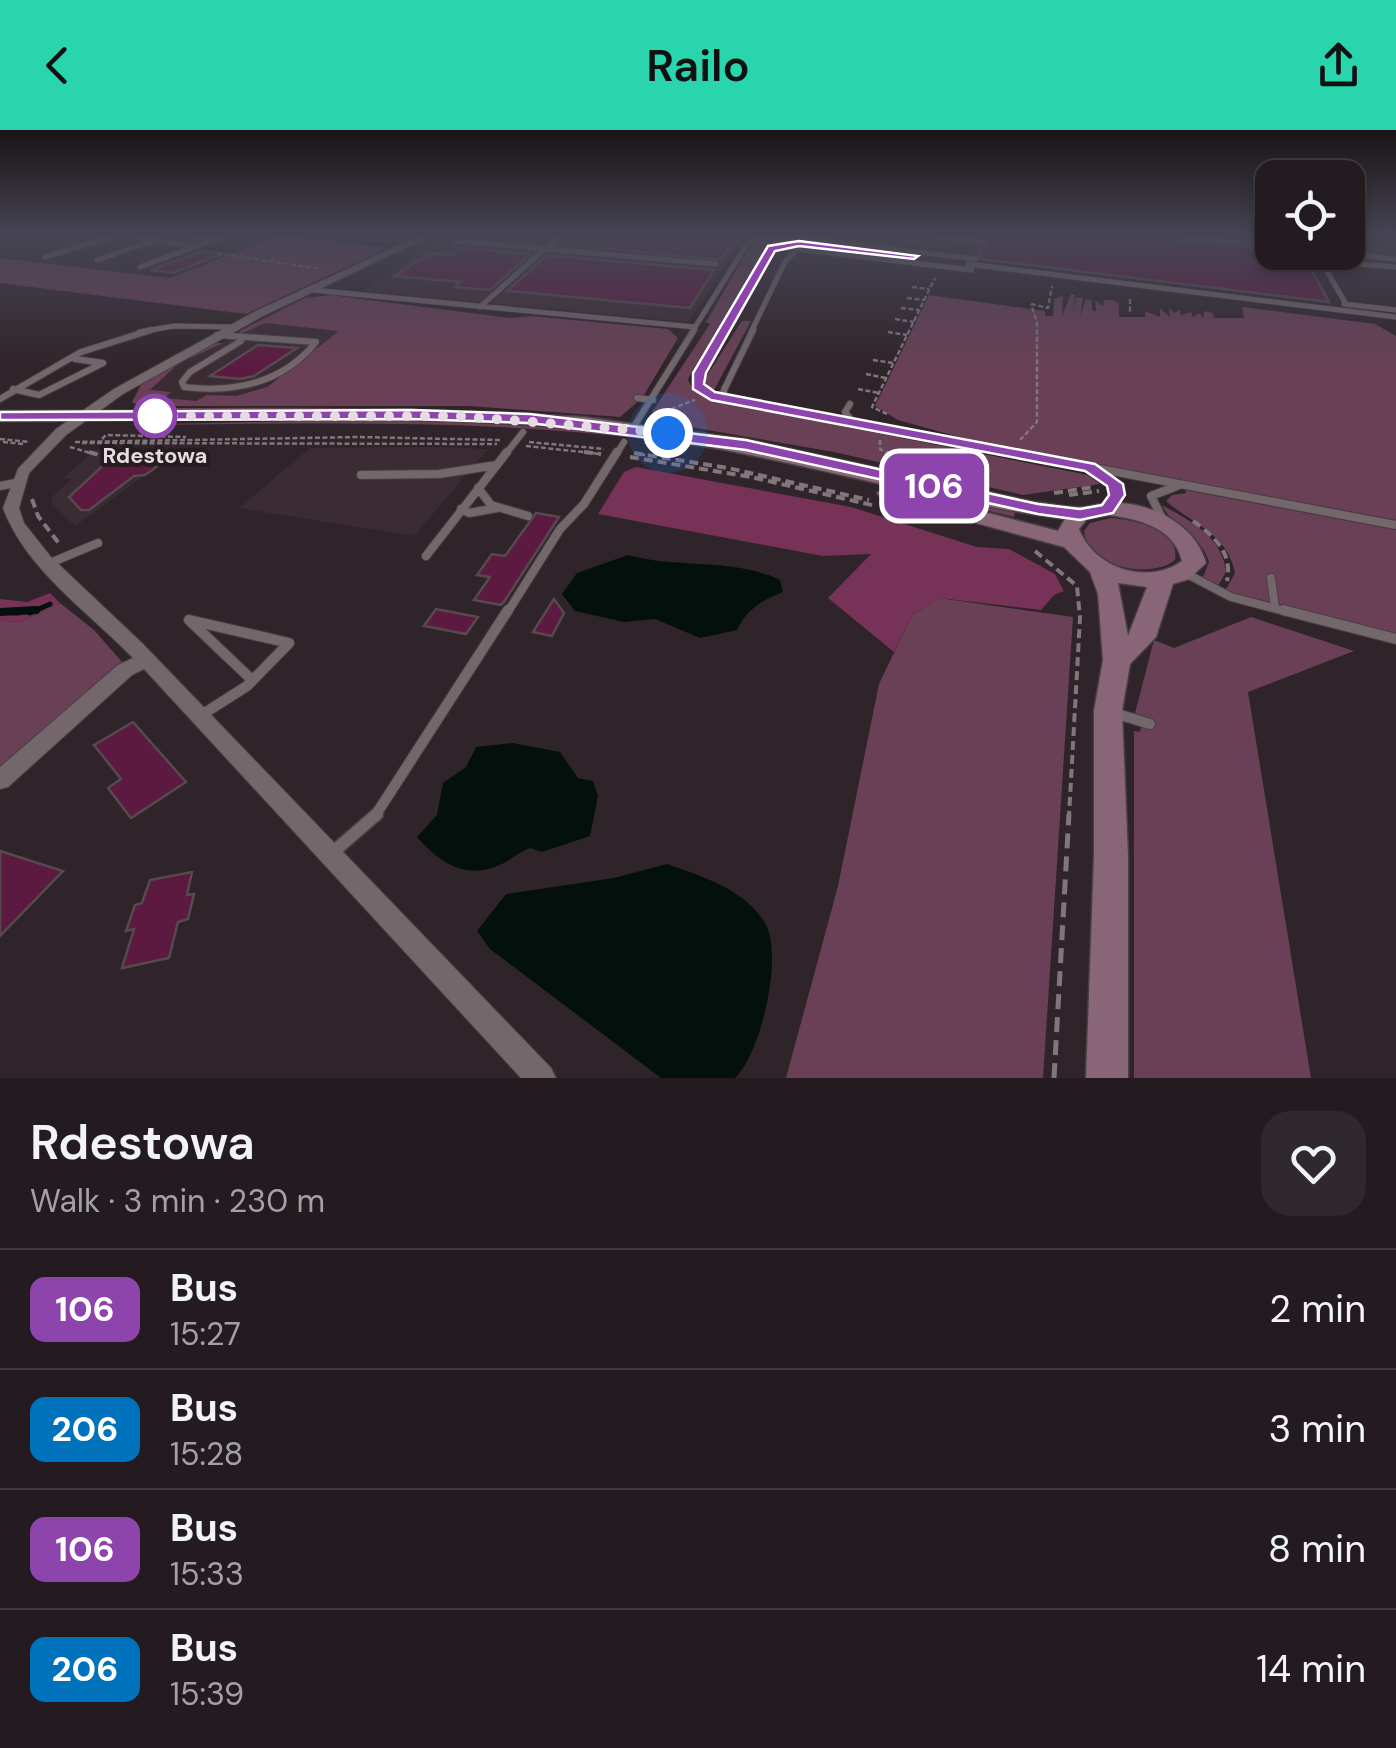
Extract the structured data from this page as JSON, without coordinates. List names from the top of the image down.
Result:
{
  "places": ["Rdestowa"],
  "lines": ["bus line 106"],
  "page": {
    "header": "Railo",
    "on_map": "106",
    "heading": ["Rdestowa", "Walk · 3 min · 230 m"],
    "list": [
      {
        "mark": "106",
        "name": "Bus",
        "note": "15:27",
        "value": "2 min"
      },
      {
        "mark": "206",
        "name": "Bus",
        "note": "15:28",
        "value": "3 min"
      },
      {
        "mark": "106",
        "name": "Bus",
        "note": "15:33",
        "value": "8 min"
      },
      {
        "mark": "206",
        "name": "Bus",
        "note": "15:39",
        "value": "14 min"
      }
    ]
  }
}
